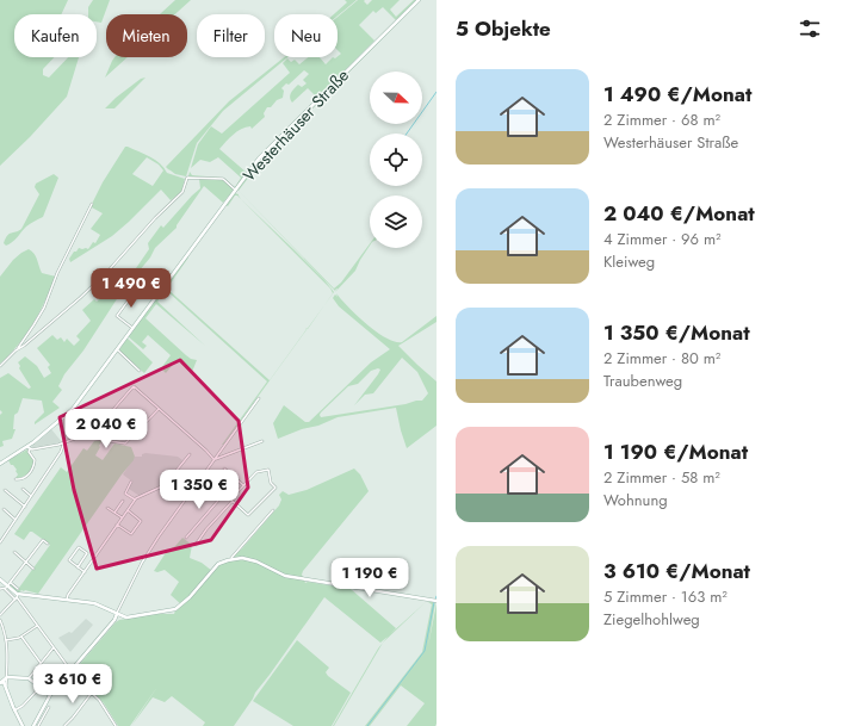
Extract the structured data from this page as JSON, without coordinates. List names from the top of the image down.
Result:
{
  "streets": {
    "main road": ["Westerhäuser Straße"]
  },
  "north": "right",
  "page": {
    "heading": "5 Objekte",
    "chip": [
      "Kaufen",
      "Mieten",
      "Filter",
      "Neu"
    ],
    "list": [
      {
        "name": "1 490 €/Monat",
        "note": "2 Zimmer · 68 m² · Westerhäuser Straße"
      },
      {
        "name": "2 040 €/Monat",
        "note": "4 Zimmer · 96 m² · Kleiweg"
      },
      {
        "name": "1 350 €/Monat",
        "note": "2 Zimmer · 80 m² · Traubenweg"
      },
      {
        "name": "1 190 €/Monat",
        "note": "2 Zimmer · 58 m² · Wohnung"
      },
      {
        "name": "3 610 €/Monat",
        "note": "5 Zimmer · 163 m² · Ziegelhohlweg"
      }
    ],
    "price": [
      "1 490 €",
      "2 040 €",
      "1 350 €",
      "1 190 €",
      "3 610 €"
    ]
  }
}
